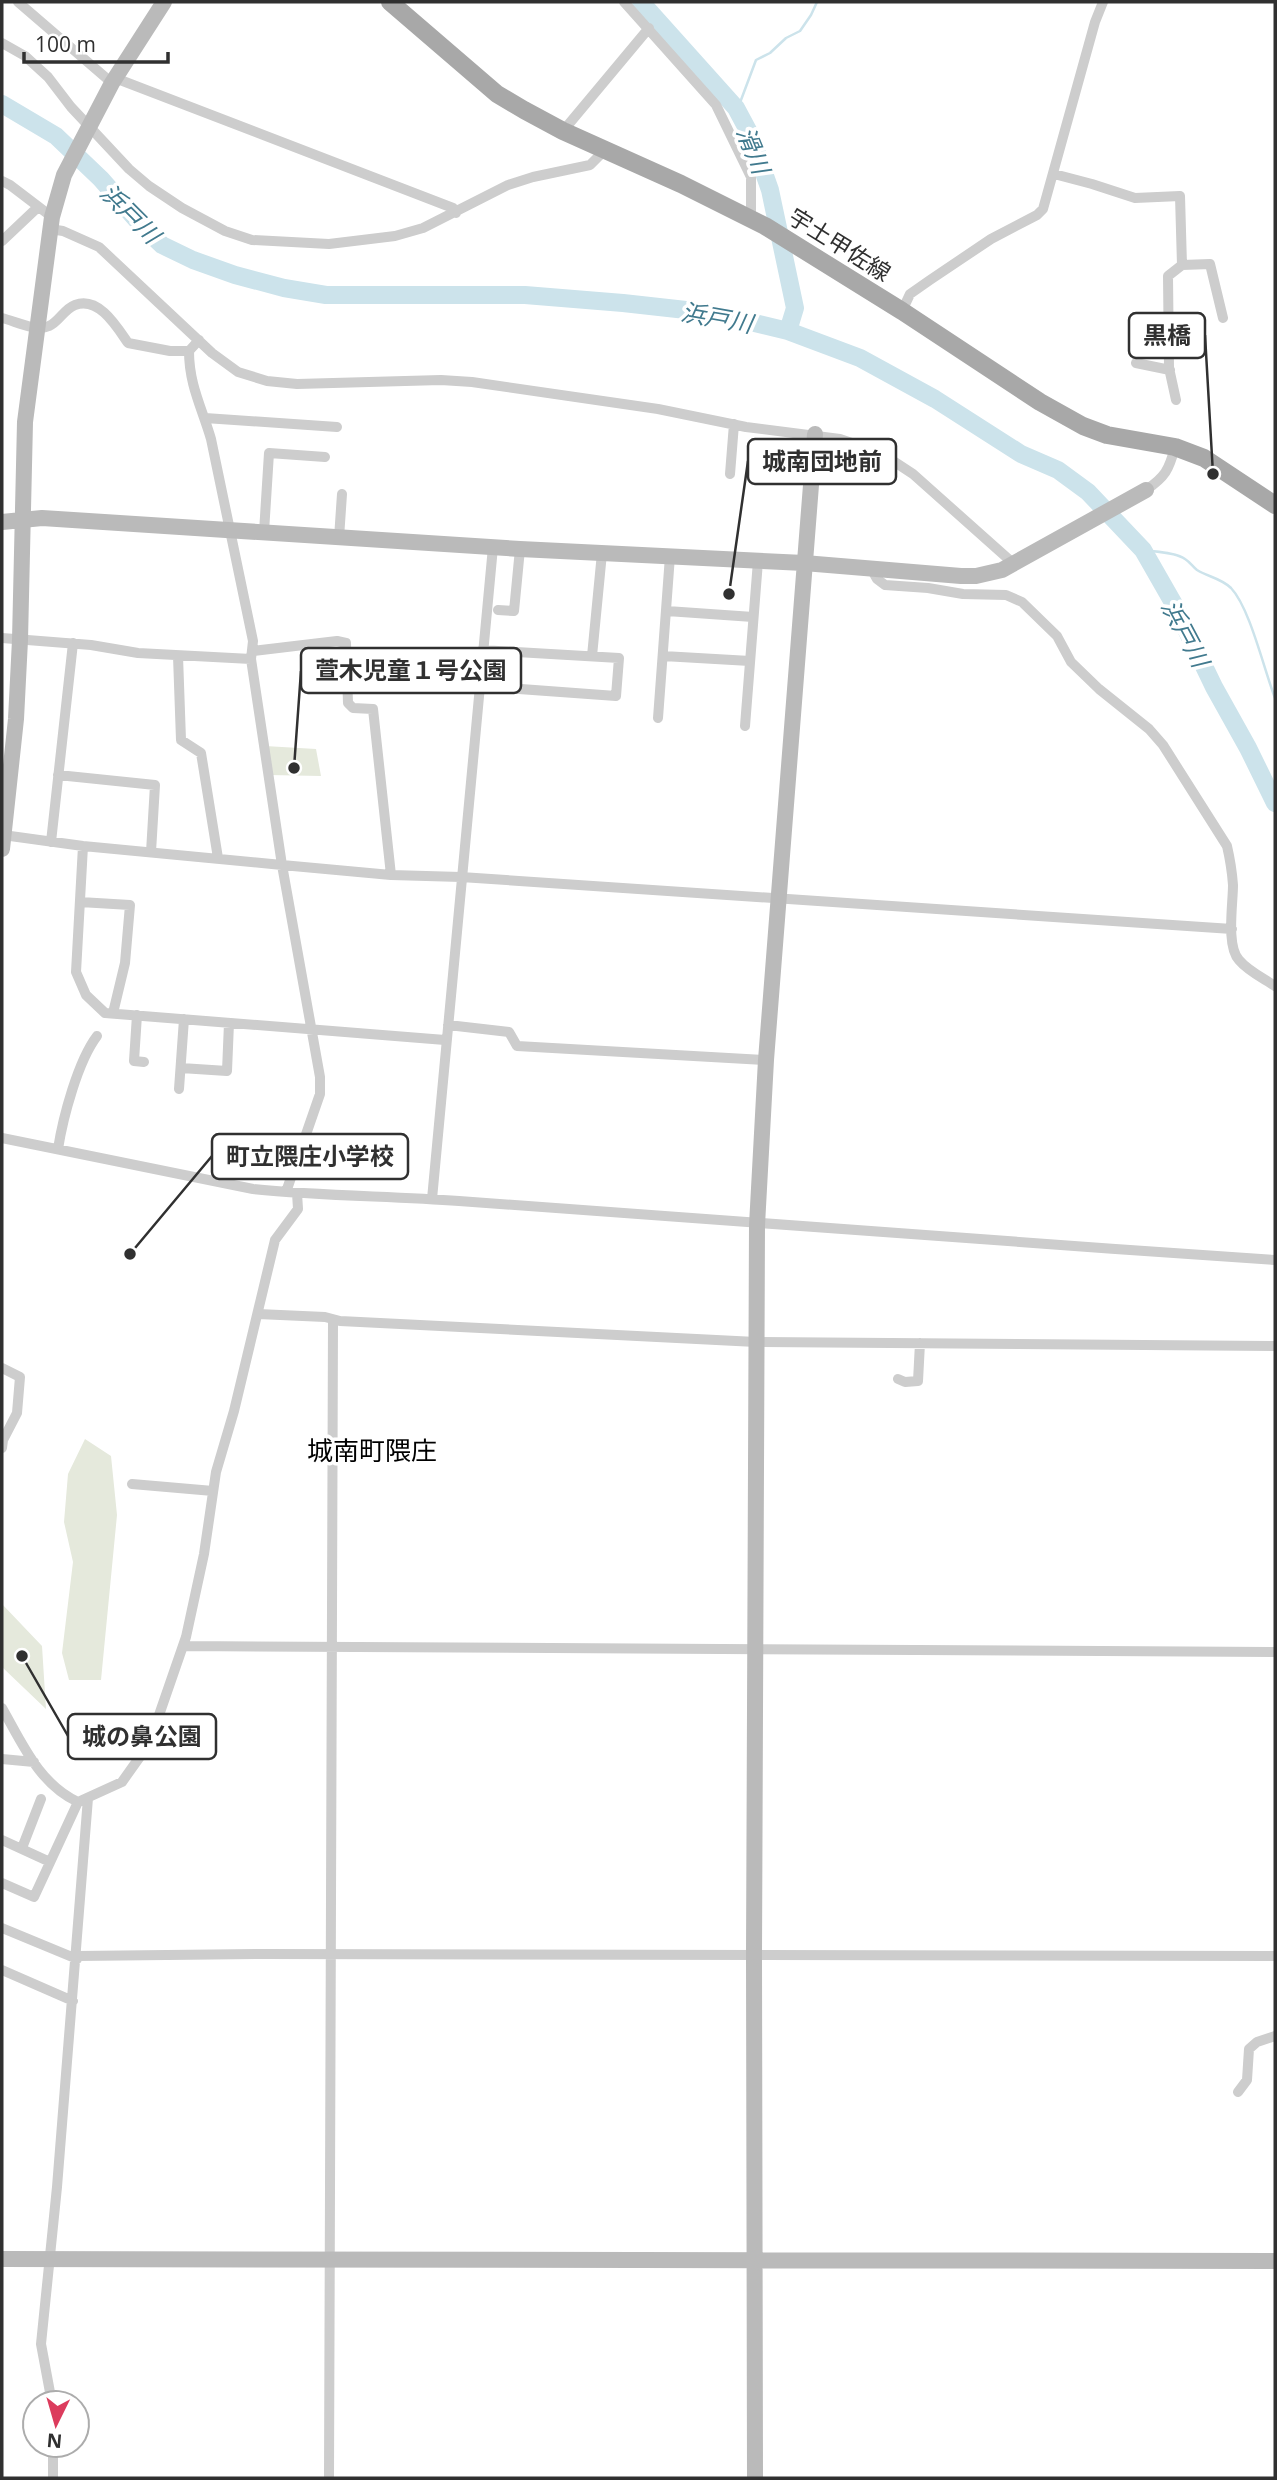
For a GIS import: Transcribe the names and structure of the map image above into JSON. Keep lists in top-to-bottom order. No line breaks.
{"streets":{"main road":["宇土甲佐線"]},"districts":["城南町隈庄"],"water":["滑川","浜戸川"],"places":["黒橋","城南団地前","萱木児童１号公園","町立隈庄小学校","城の鼻公園"],"scale_bar":"100 m","north":"bottom"}
